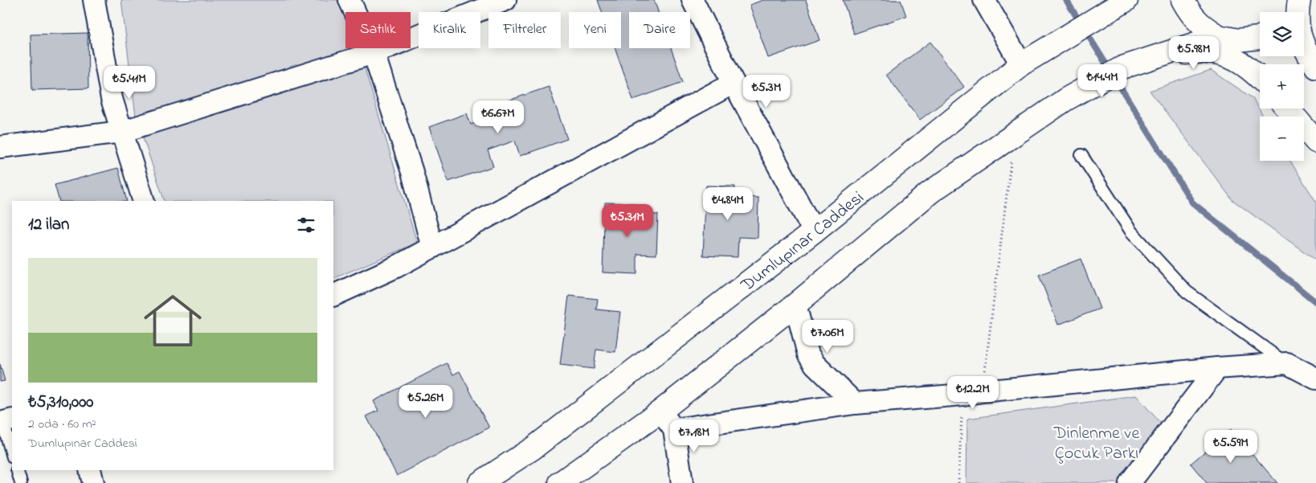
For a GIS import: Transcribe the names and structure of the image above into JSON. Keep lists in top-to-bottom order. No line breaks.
{"streets":{"main road":["Dumlupınar Caddesi"]},"parks":["Dinlenme ve Çocuk Parkı"],"page":{"map_buttons":["+","−"],"chip":["Satılık","Kiralık","Filtreler","Yeni","Daire"],"price":["₺5.98M","₺14.4M","₺5.41M","₺5.3M","₺6.67M","₺4.84M","₺5.31M","₺7.06M","₺12.2M","₺5.26M","₺7.18M","₺5.59M"],"heading":"12 ilan","list":[{"name":"₺5,310,000","note":"2 oda · 60 m² · Dumlupınar Caddesi"}]}}
